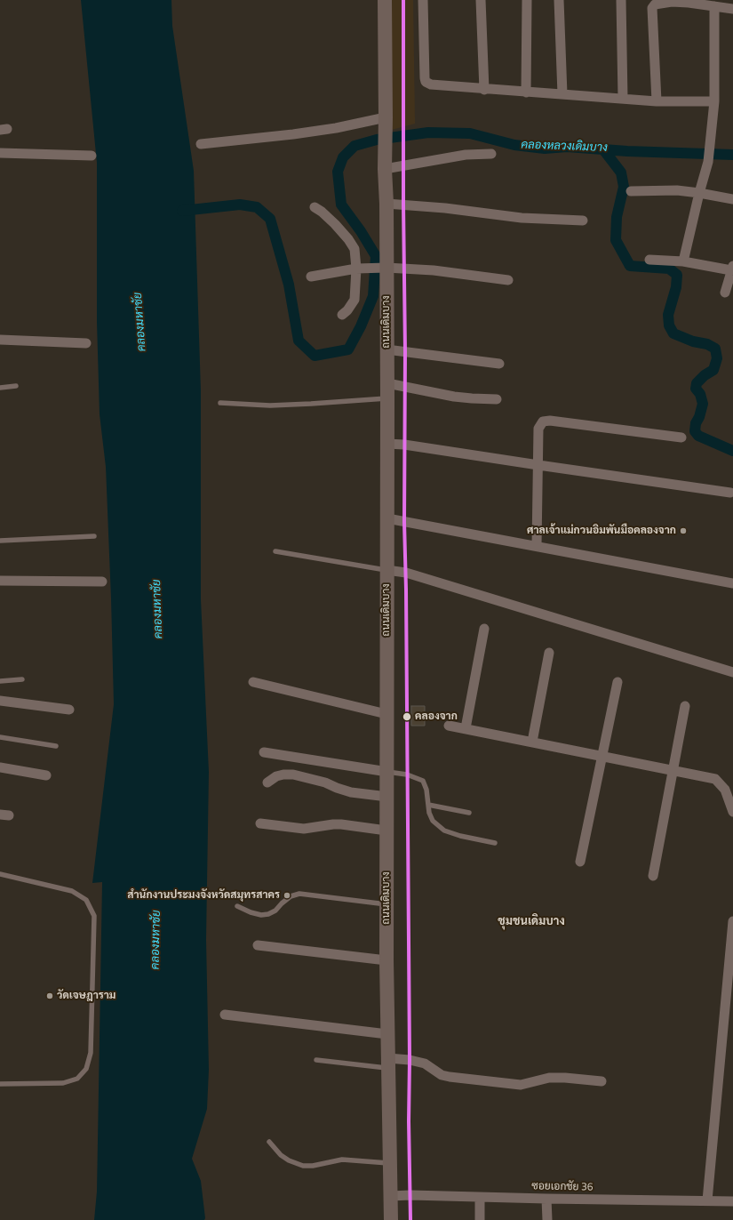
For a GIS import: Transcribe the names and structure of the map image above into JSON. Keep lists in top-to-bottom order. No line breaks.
{"streets":{"street":["ถนนเดิมบาง","ซอยเอกชัย 36"]},"crossings":[["ถนนเดิมบาง","ซอยเอกชัย 36"]],"districts":["ชุมชนเดิมบาง"],"water":["คลองหลวงเดิมบาง","คลองมหาชัย"],"places":["ศาลเจ้าแม่กวนอิมพันมือคลองจาก","คลองจาก","สำนักงานประมงจังหวัดสมุทรสาคร","วัดเจษฎาราม"]}
